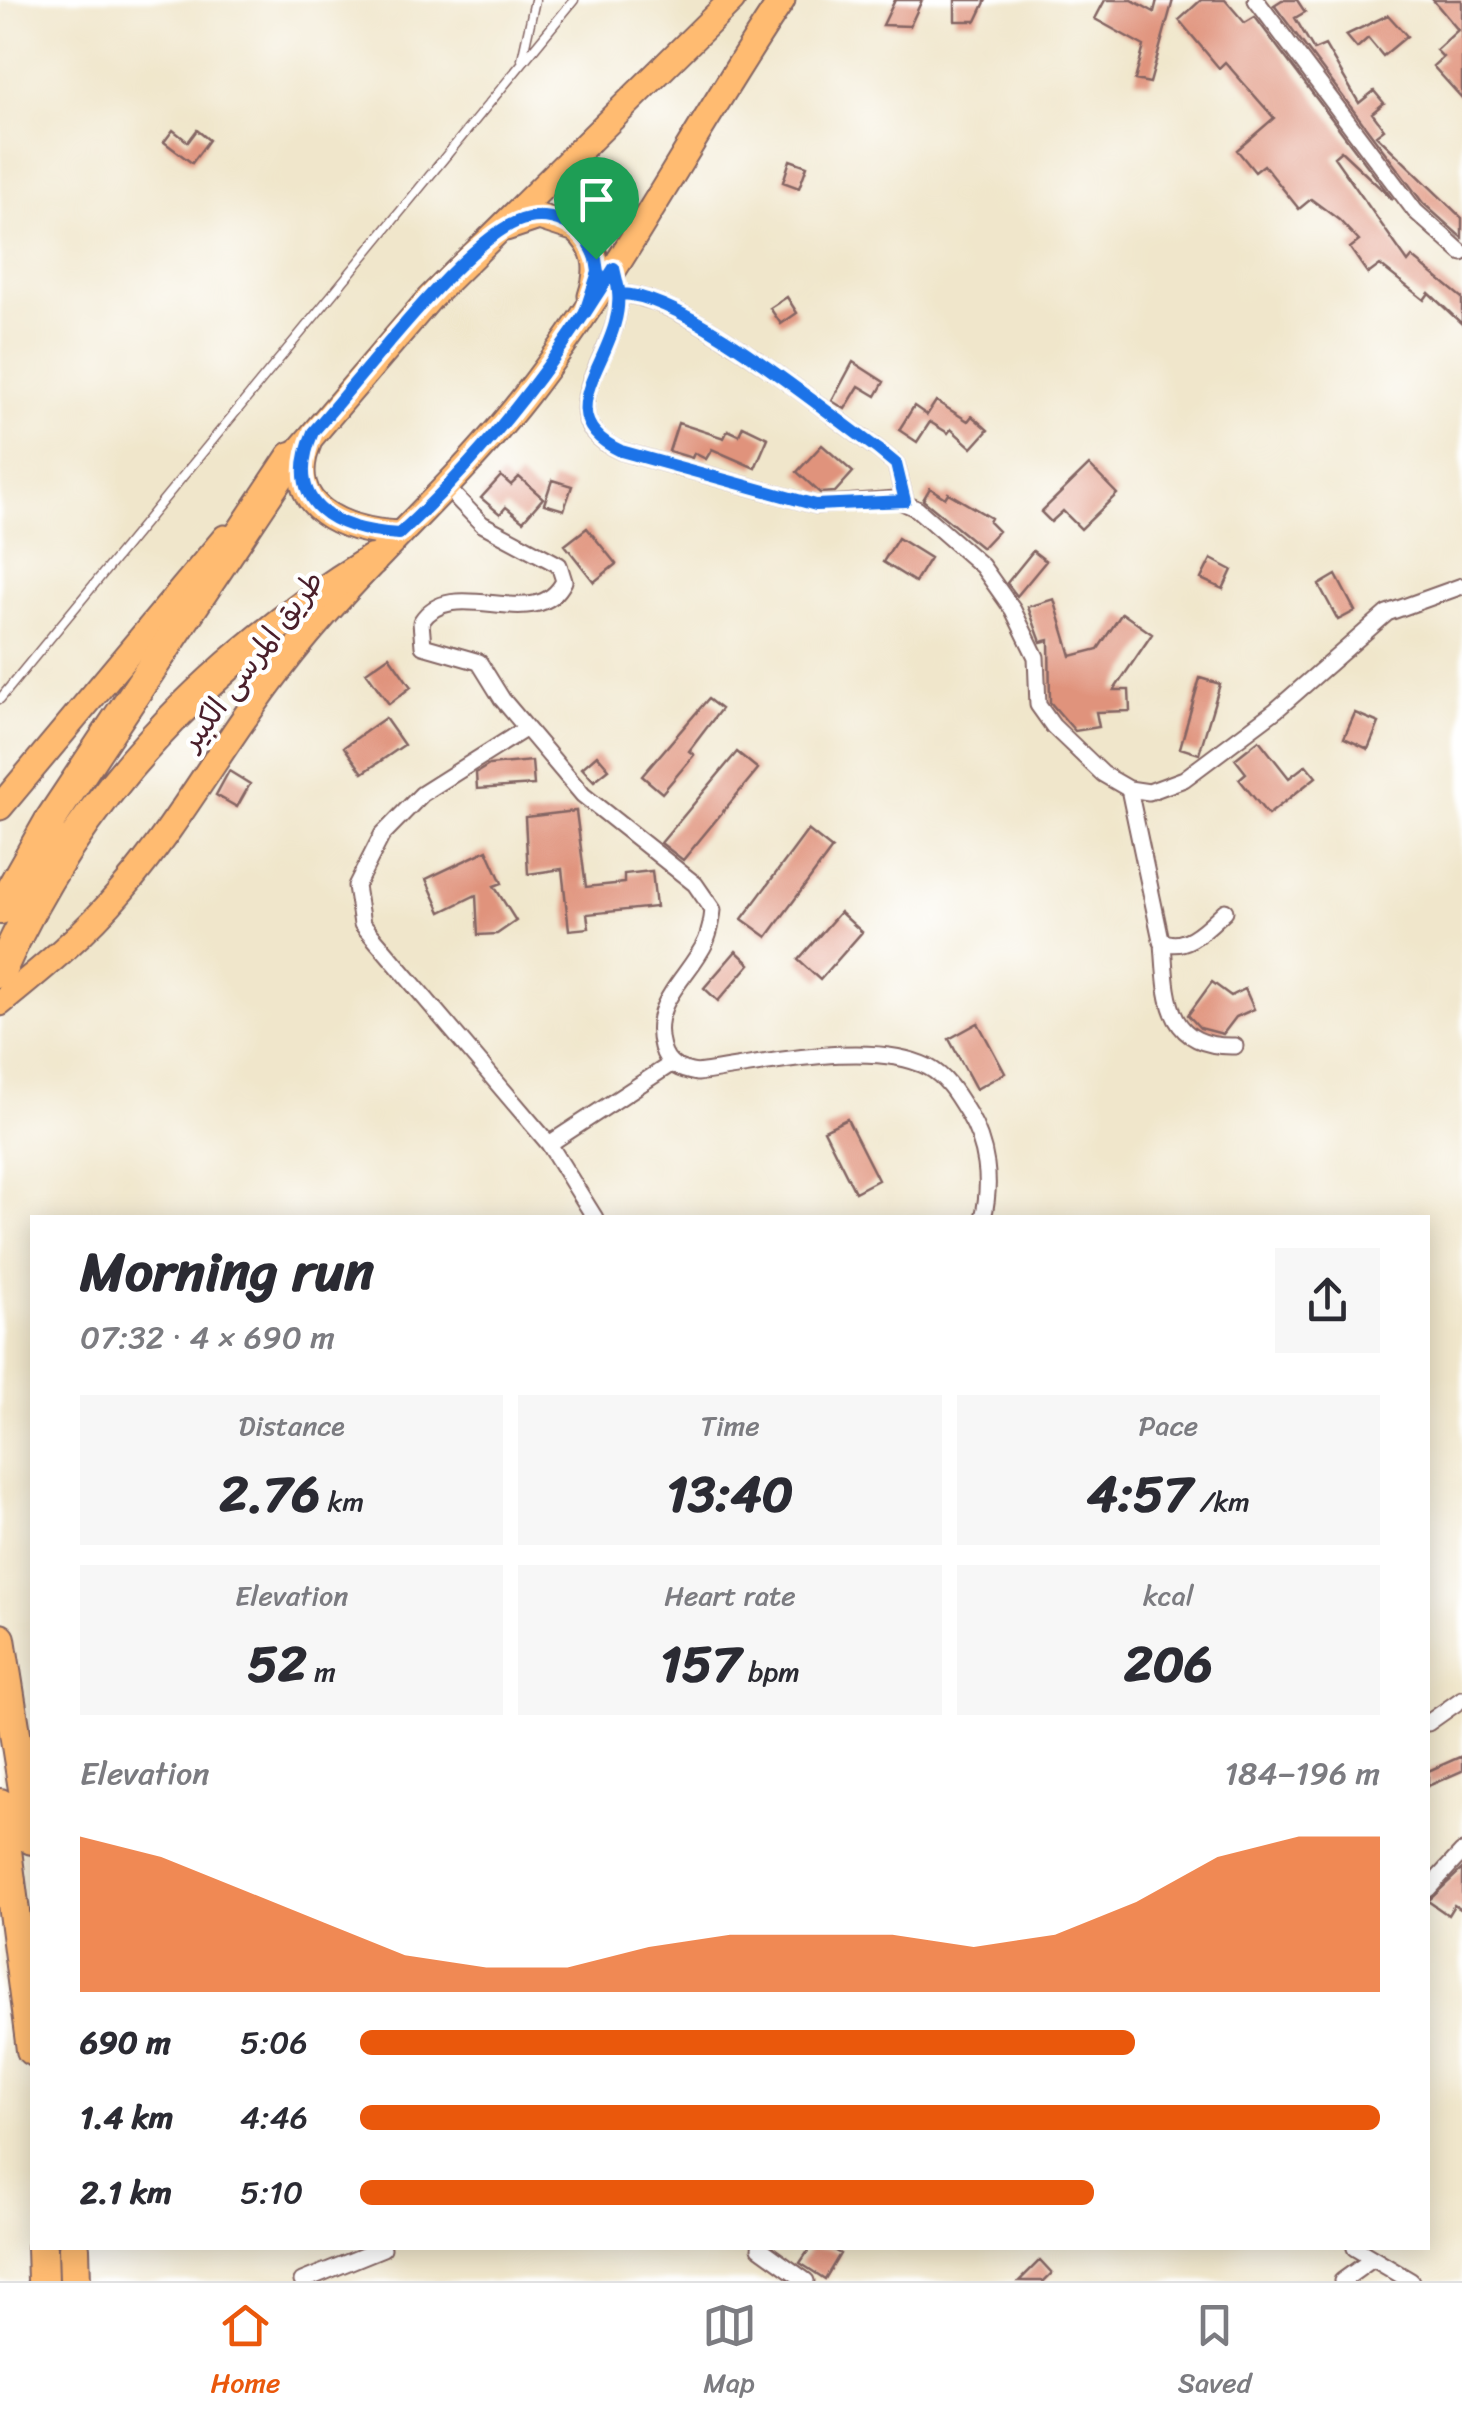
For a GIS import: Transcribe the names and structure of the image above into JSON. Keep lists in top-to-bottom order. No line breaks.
{"streets":{"main road":["طريق المرسى الكبير"]},"page":{"heading":["Morning run","07:32 · 4 × 690 m"],"stats":[["Distance","2.76 km"],["Time","13:40"],["Pace","4:57 /km"],["Elevation","52 m"],["Heart rate","157 bpm"],["kcal","206"]],"chart":["Elevation","184–196 m"],"list":[{"name":"690 m","note":"5:06"},{"name":"1.4 km","note":"4:46"},{"name":"2.1 km","note":"5:10"}],"tabs":["Home","Map","Saved"]}}
